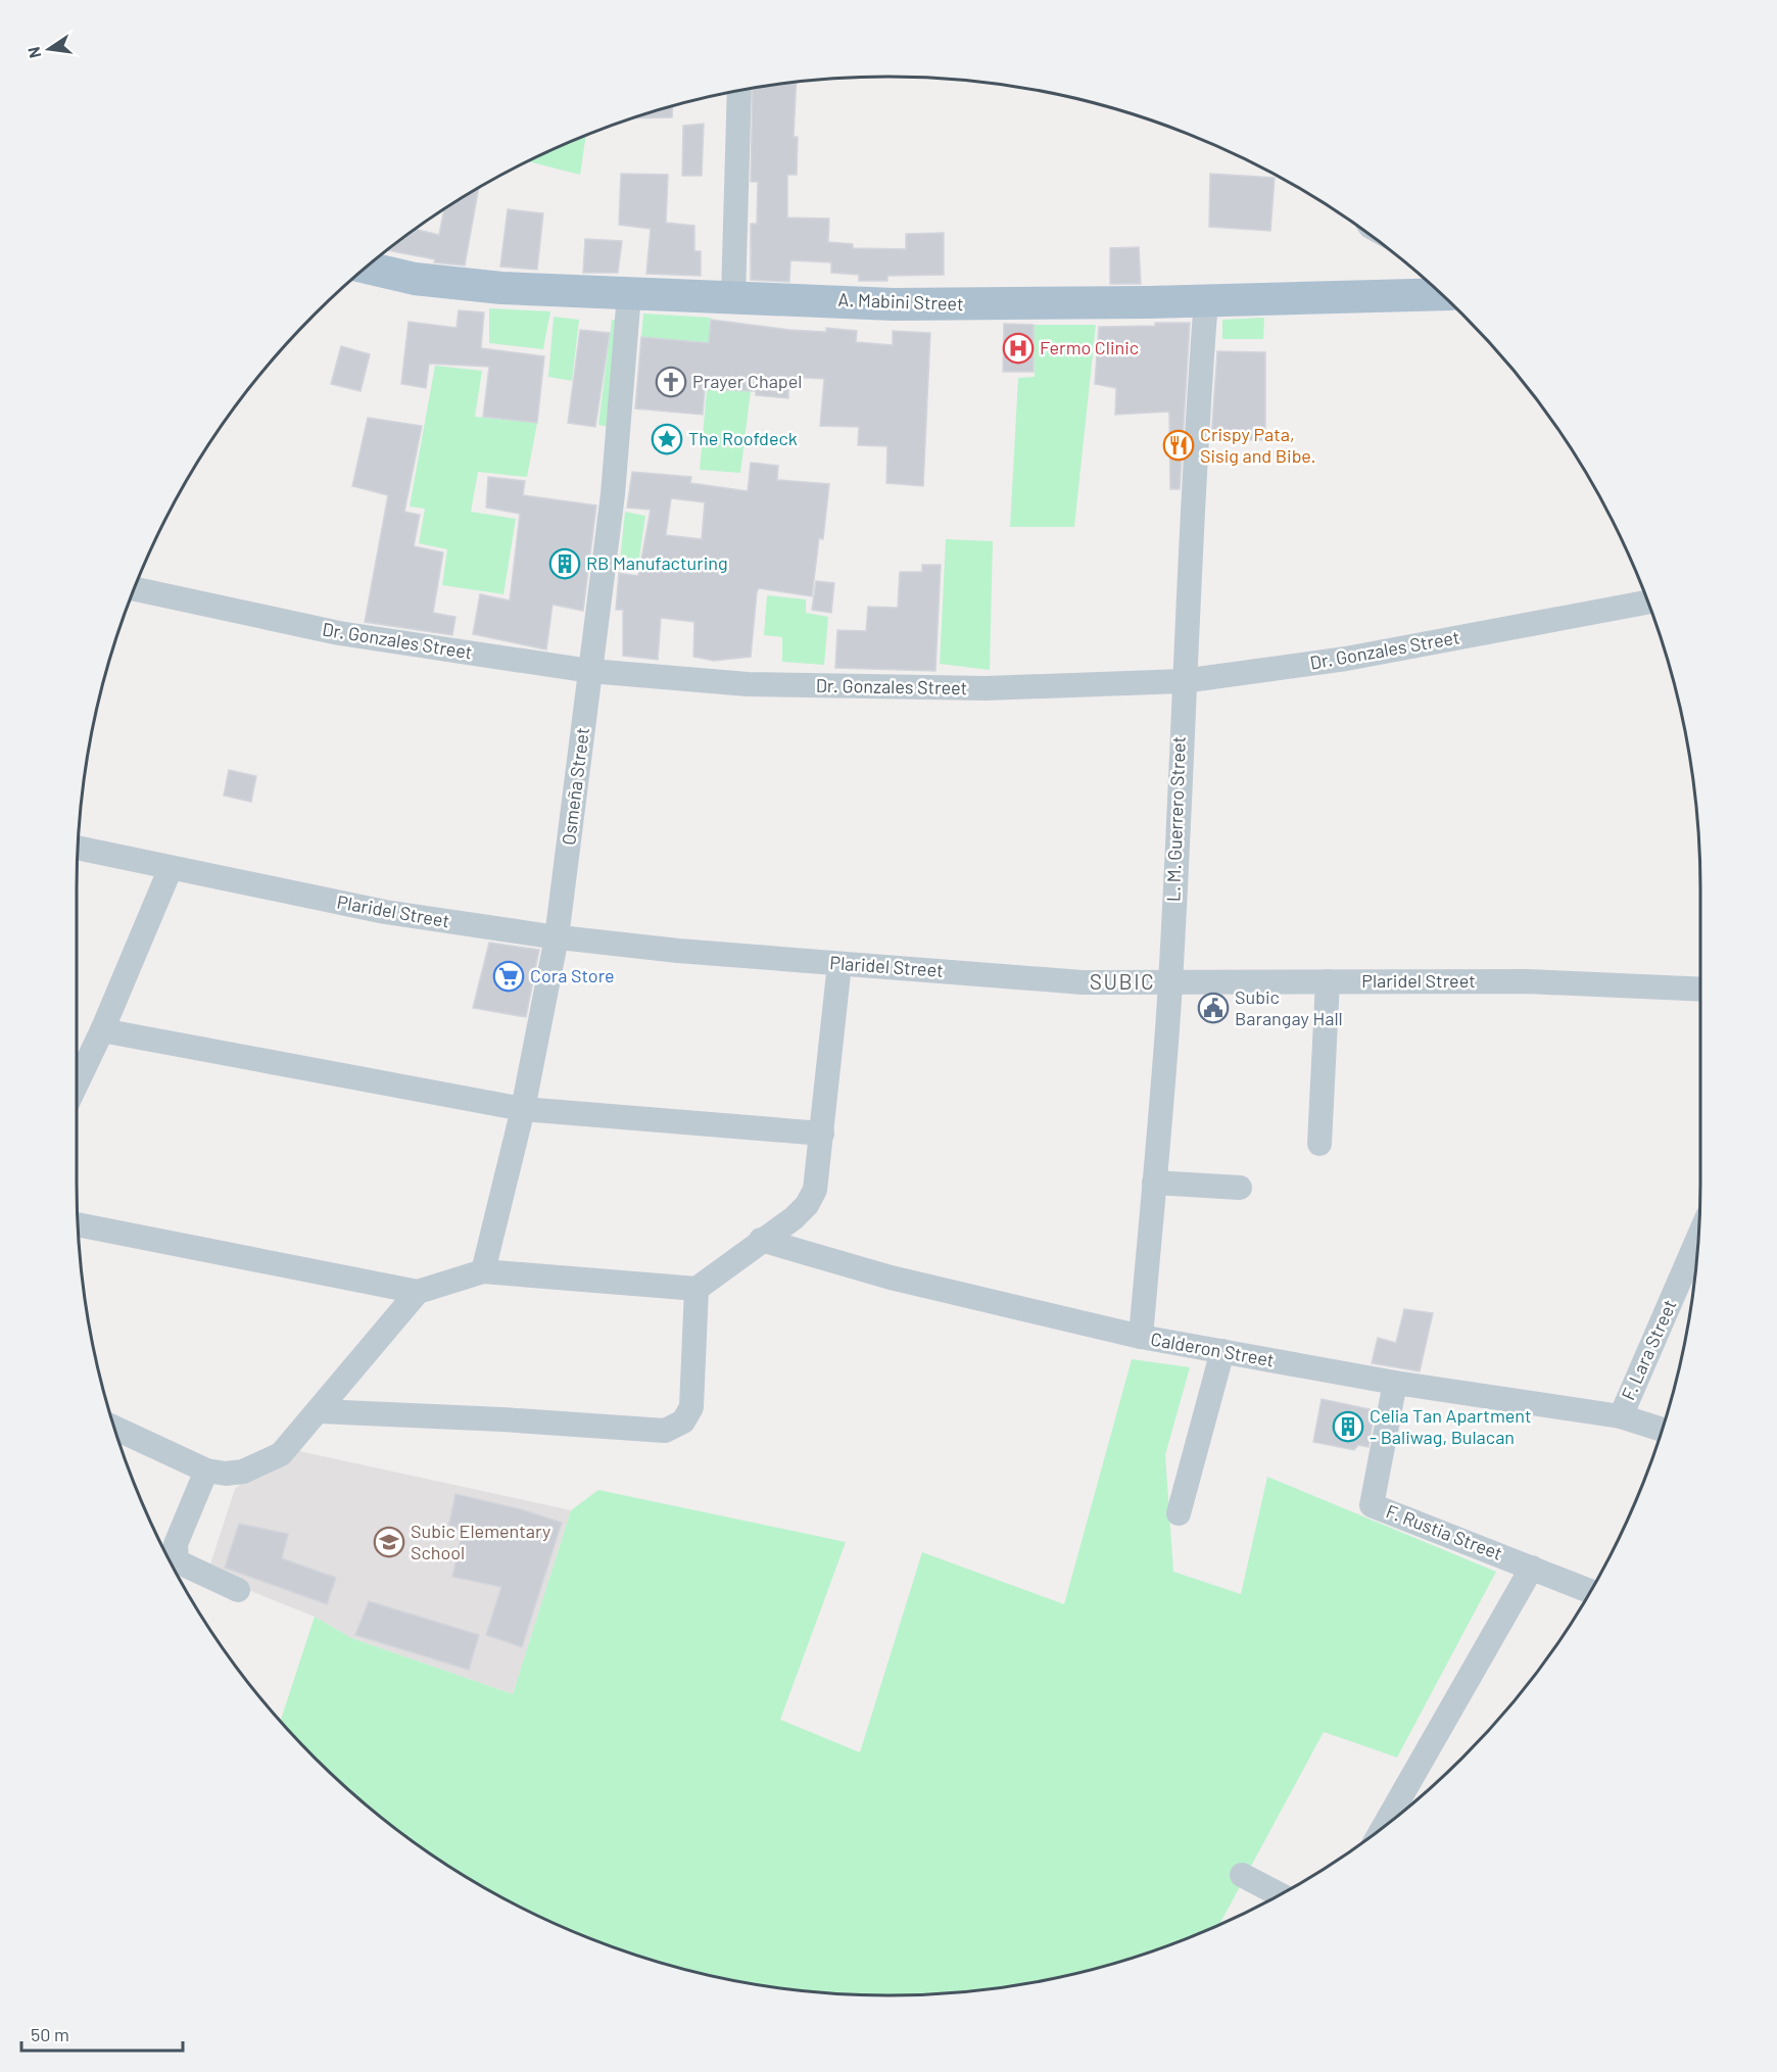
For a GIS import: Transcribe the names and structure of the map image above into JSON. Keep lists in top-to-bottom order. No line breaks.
{"streets":{"main road":["A. Mabini Street"],"street":["Dr. Gonzales Street","Osmeña Street","L. M. Guerrero Street","Plaridel Street","Calderon Street","F. Lara Street","F. Rustia Street"]},"crossings":[["A. Mabini Street","Osmeña Street"],["A. Mabini Street","L. M. Guerrero Street"],["Dr. Gonzales Street","Osmeña Street"],["Dr. Gonzales Street","L. M. Guerrero Street"],["Osmeña Street","Plaridel Street"],["L. M. Guerrero Street","Plaridel Street"],["L. M. Guerrero Street","Calderon Street"],["Calderon Street","F. Lara Street"],["Calderon Street","F. Rustia Street"]],"districts":["SUBIC"],"places":{"hospital":["Fermo Clinic"],"church":["Prayer Chapel"],"place":["The Roofdeck"],"restaurant":["Crispy Pata, Sisig and Bibe."],"building":["RB Manufacturing","Celia Tan Apartment - Baliwag, Bulacan"],"supermarket":["Cora Store"],"public building":["Subic Barangay Hall"],"school or university":["Subic Elementary School"]},"scale_bar":"50 m","north":"left"}
